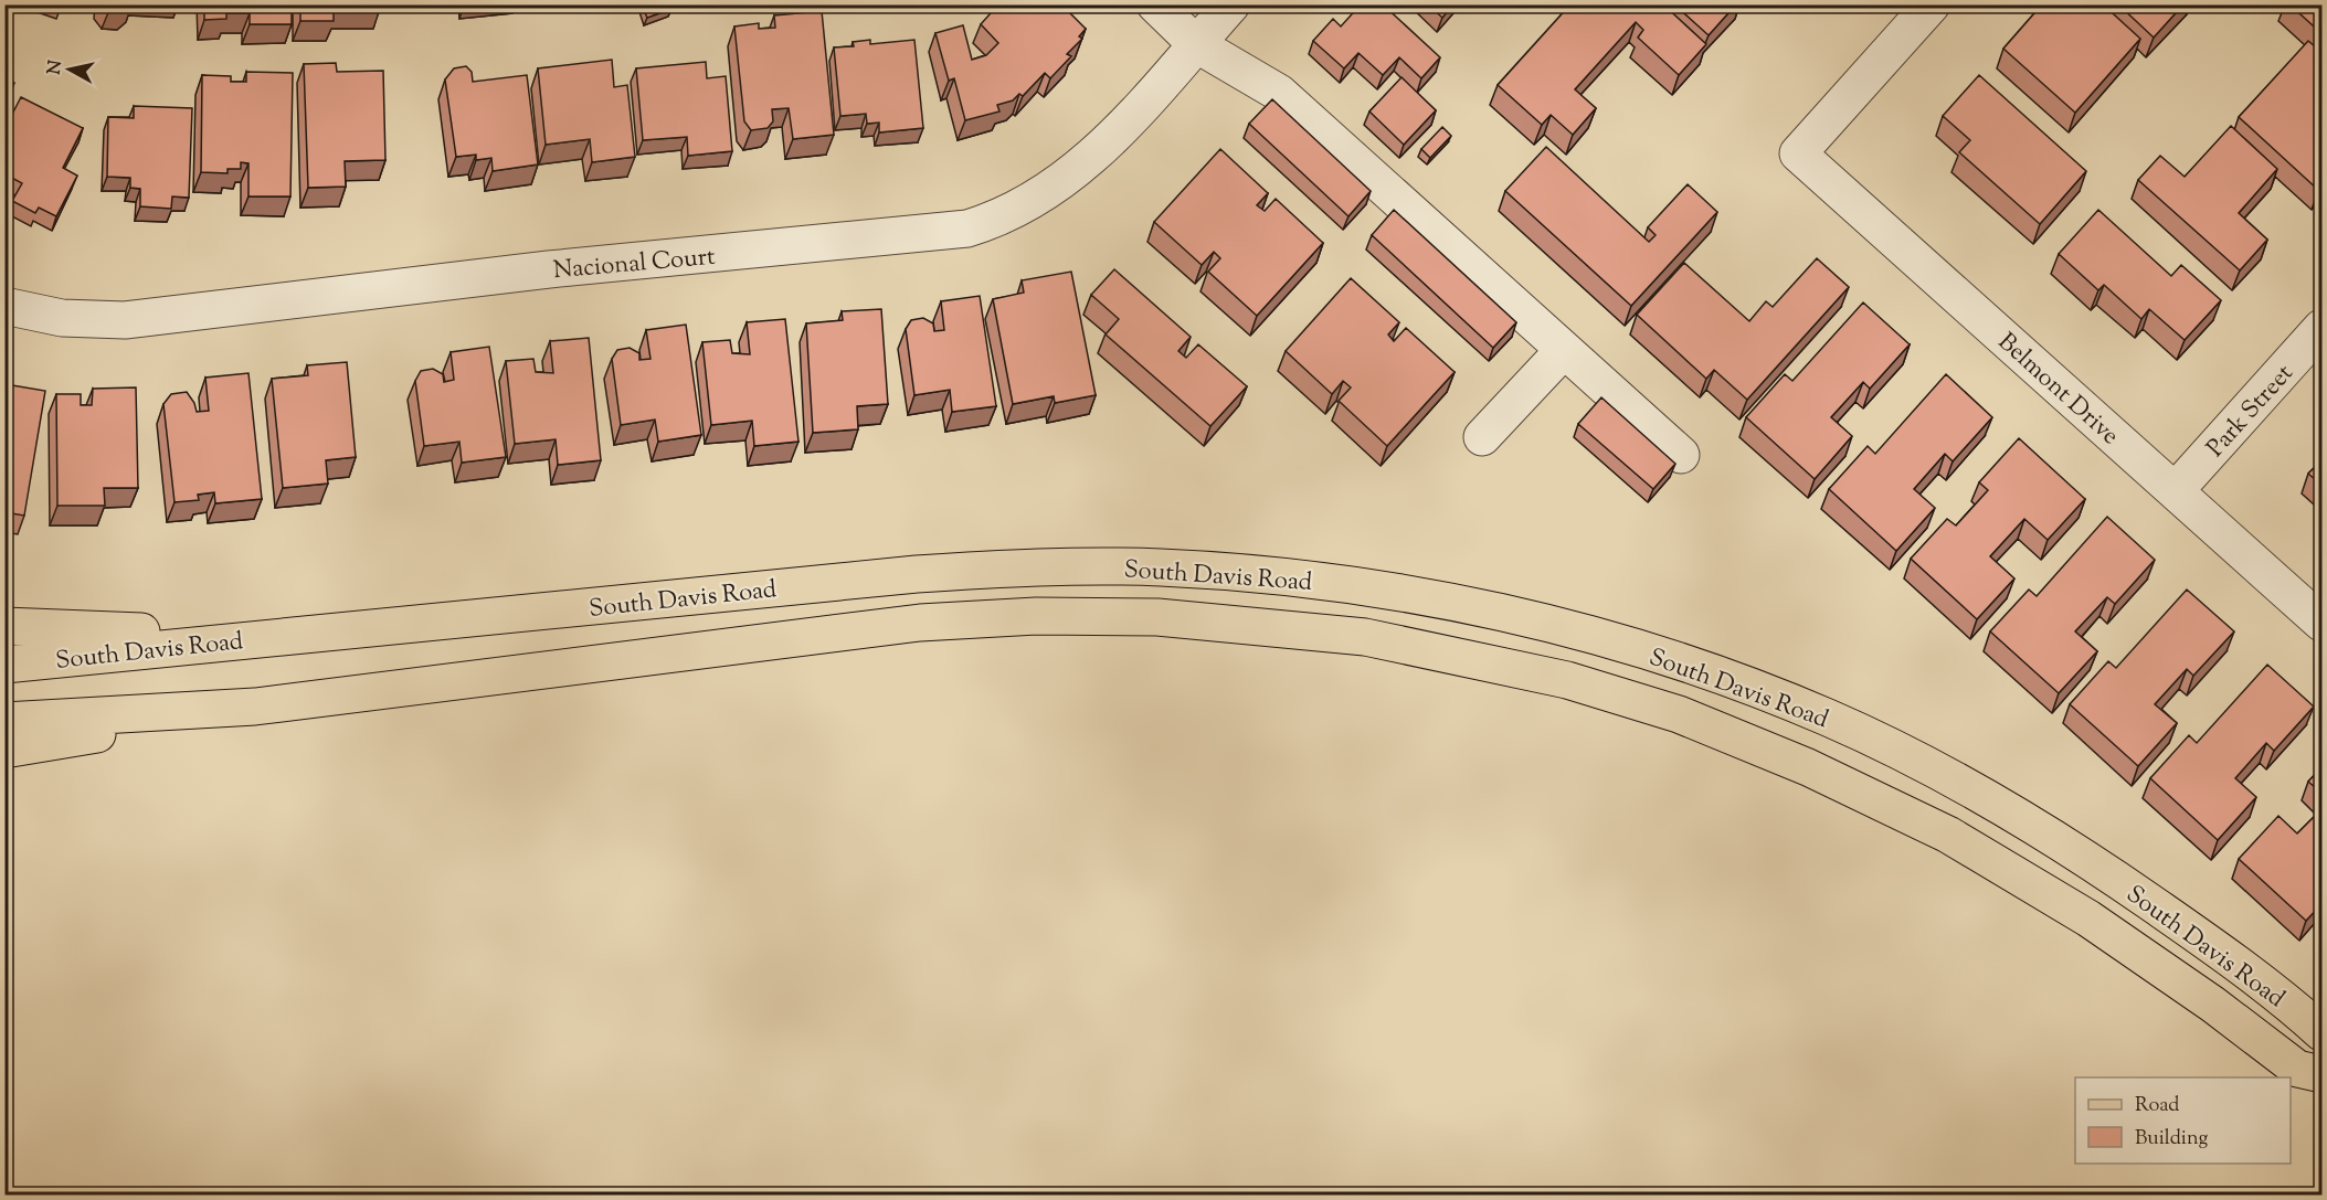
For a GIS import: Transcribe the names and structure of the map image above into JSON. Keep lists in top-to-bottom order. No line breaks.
{"streets":{"main road":["South Davis Road"],"street":["Nacional Court","Belmont Drive","Park Street"]},"crossings":[["Belmont Drive","Park Street"]],"legend":["Road","Building"],"north":"left"}
